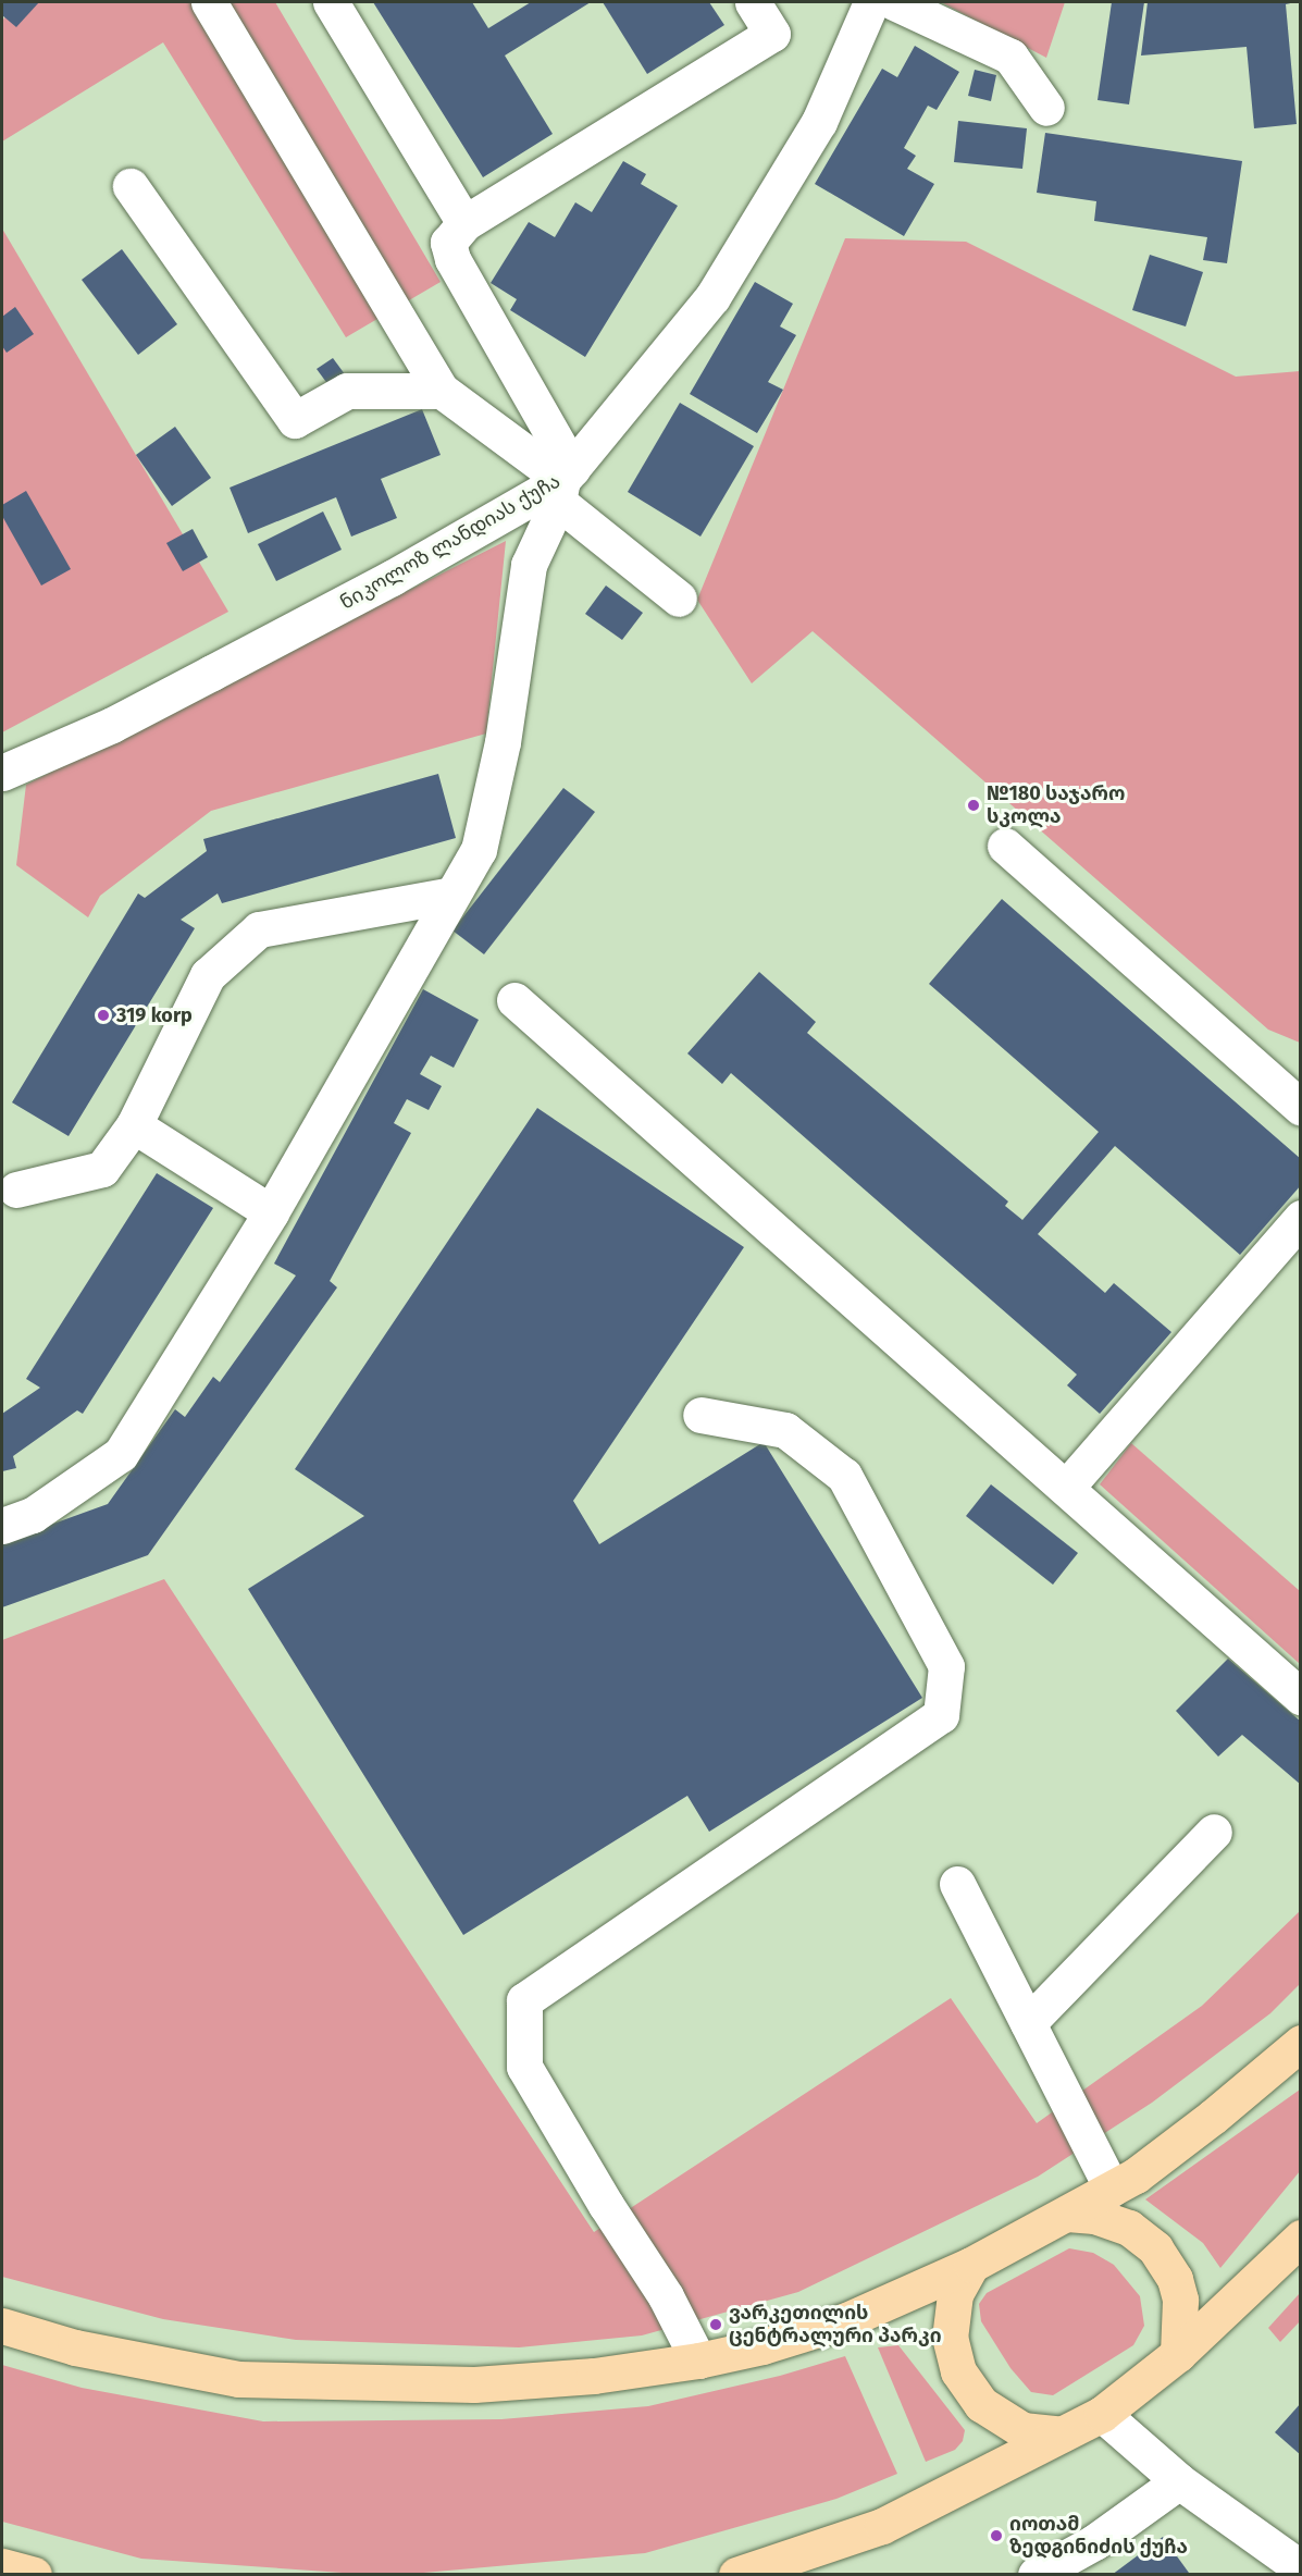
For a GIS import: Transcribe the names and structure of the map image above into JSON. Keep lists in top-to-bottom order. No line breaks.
{"streets":{"street":["ნიკოლოზ ლანდიას ქუჩა"]},"places":["№180 საჯარო სკოლა","319 korp","ვარკეთილის ცენტრალური პარკი","იოთამ ზედგინიძის ქუჩა"]}
